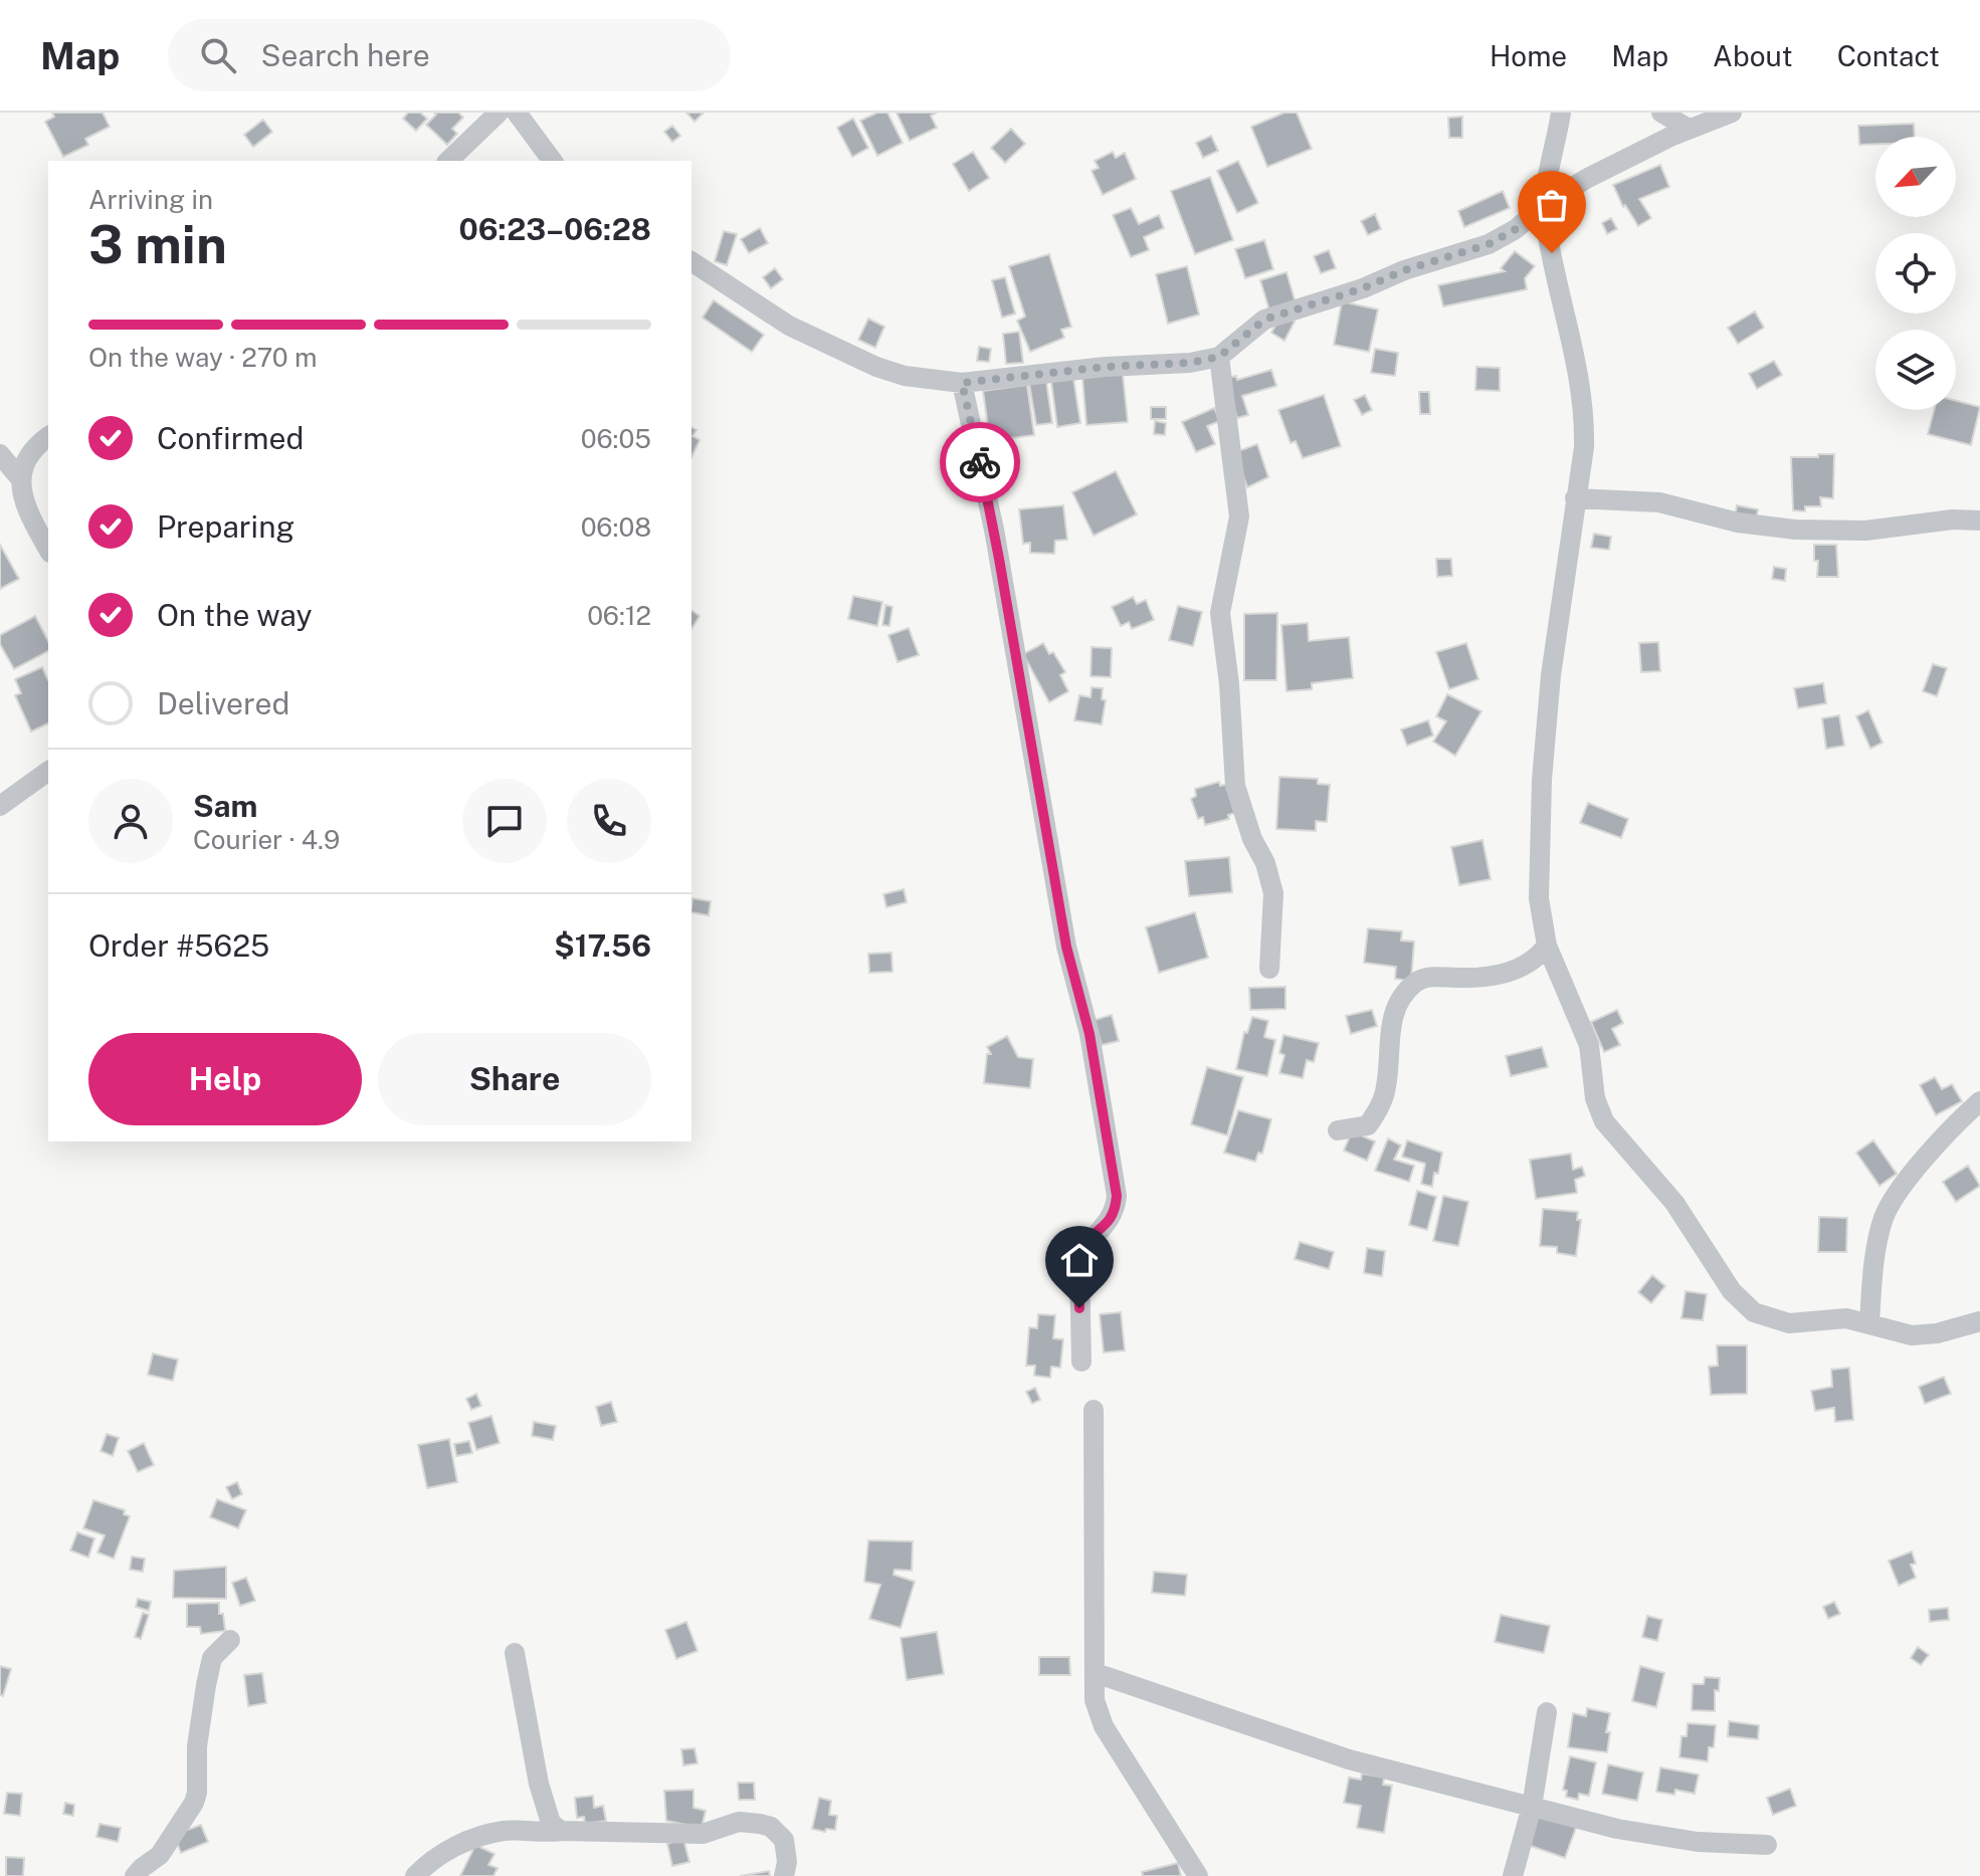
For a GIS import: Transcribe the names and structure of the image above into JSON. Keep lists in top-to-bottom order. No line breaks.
{"north":"bottom left","page":{"header":"Map","search":"Search here","nav":["Home","Map","About","Contact"],"heading":["3 min","Arriving in","06:23–06:28"],"panel":["Sam","Courier · 4.9","Order #5625","$17.56"],"bar":"On the way · 270 m","list":[["Confirmed","06:05"],["Preparing","06:08"],["On the way","06:12"],"Delivered"],"buttons":["Help","Share"]}}
